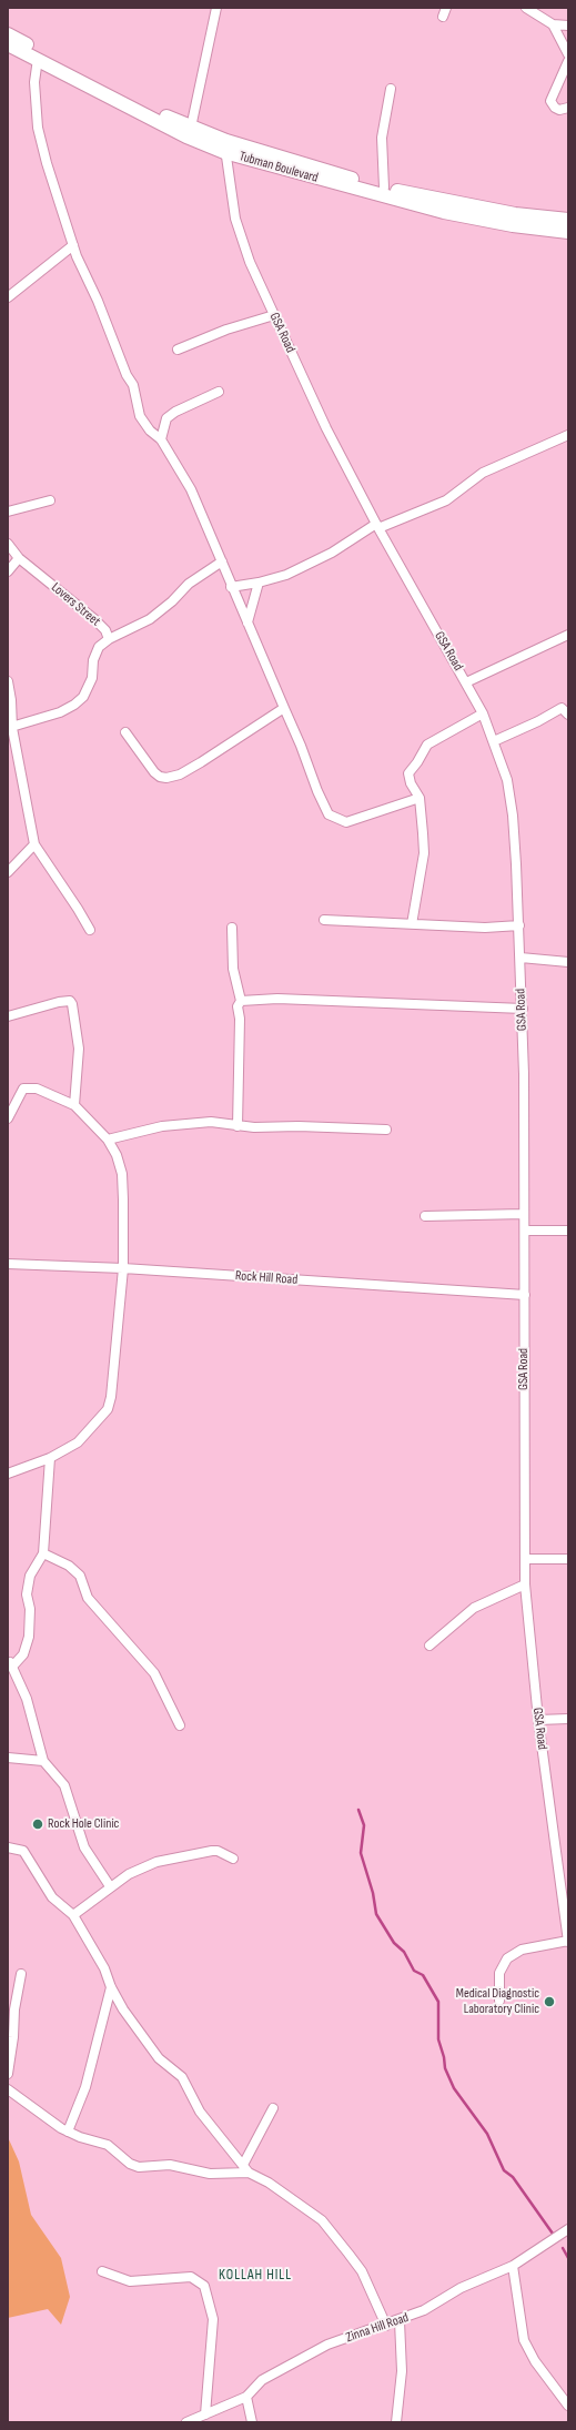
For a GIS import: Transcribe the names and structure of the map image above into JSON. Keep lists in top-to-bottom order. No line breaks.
{"streets":{"highway":["Tubman Boulevard"],"street":["GSA Road","Lovers Street","Rock Hill Road","Zinna Hill Road"]},"crossings":[["Tubman Boulevard","GSA Road"],["GSA Road","Rock Hill Road"]],"districts":["KOLLAH HILL"],"places":["Rock Hole Clinic","Medical Diagnostic Laboratory Clinic"]}
